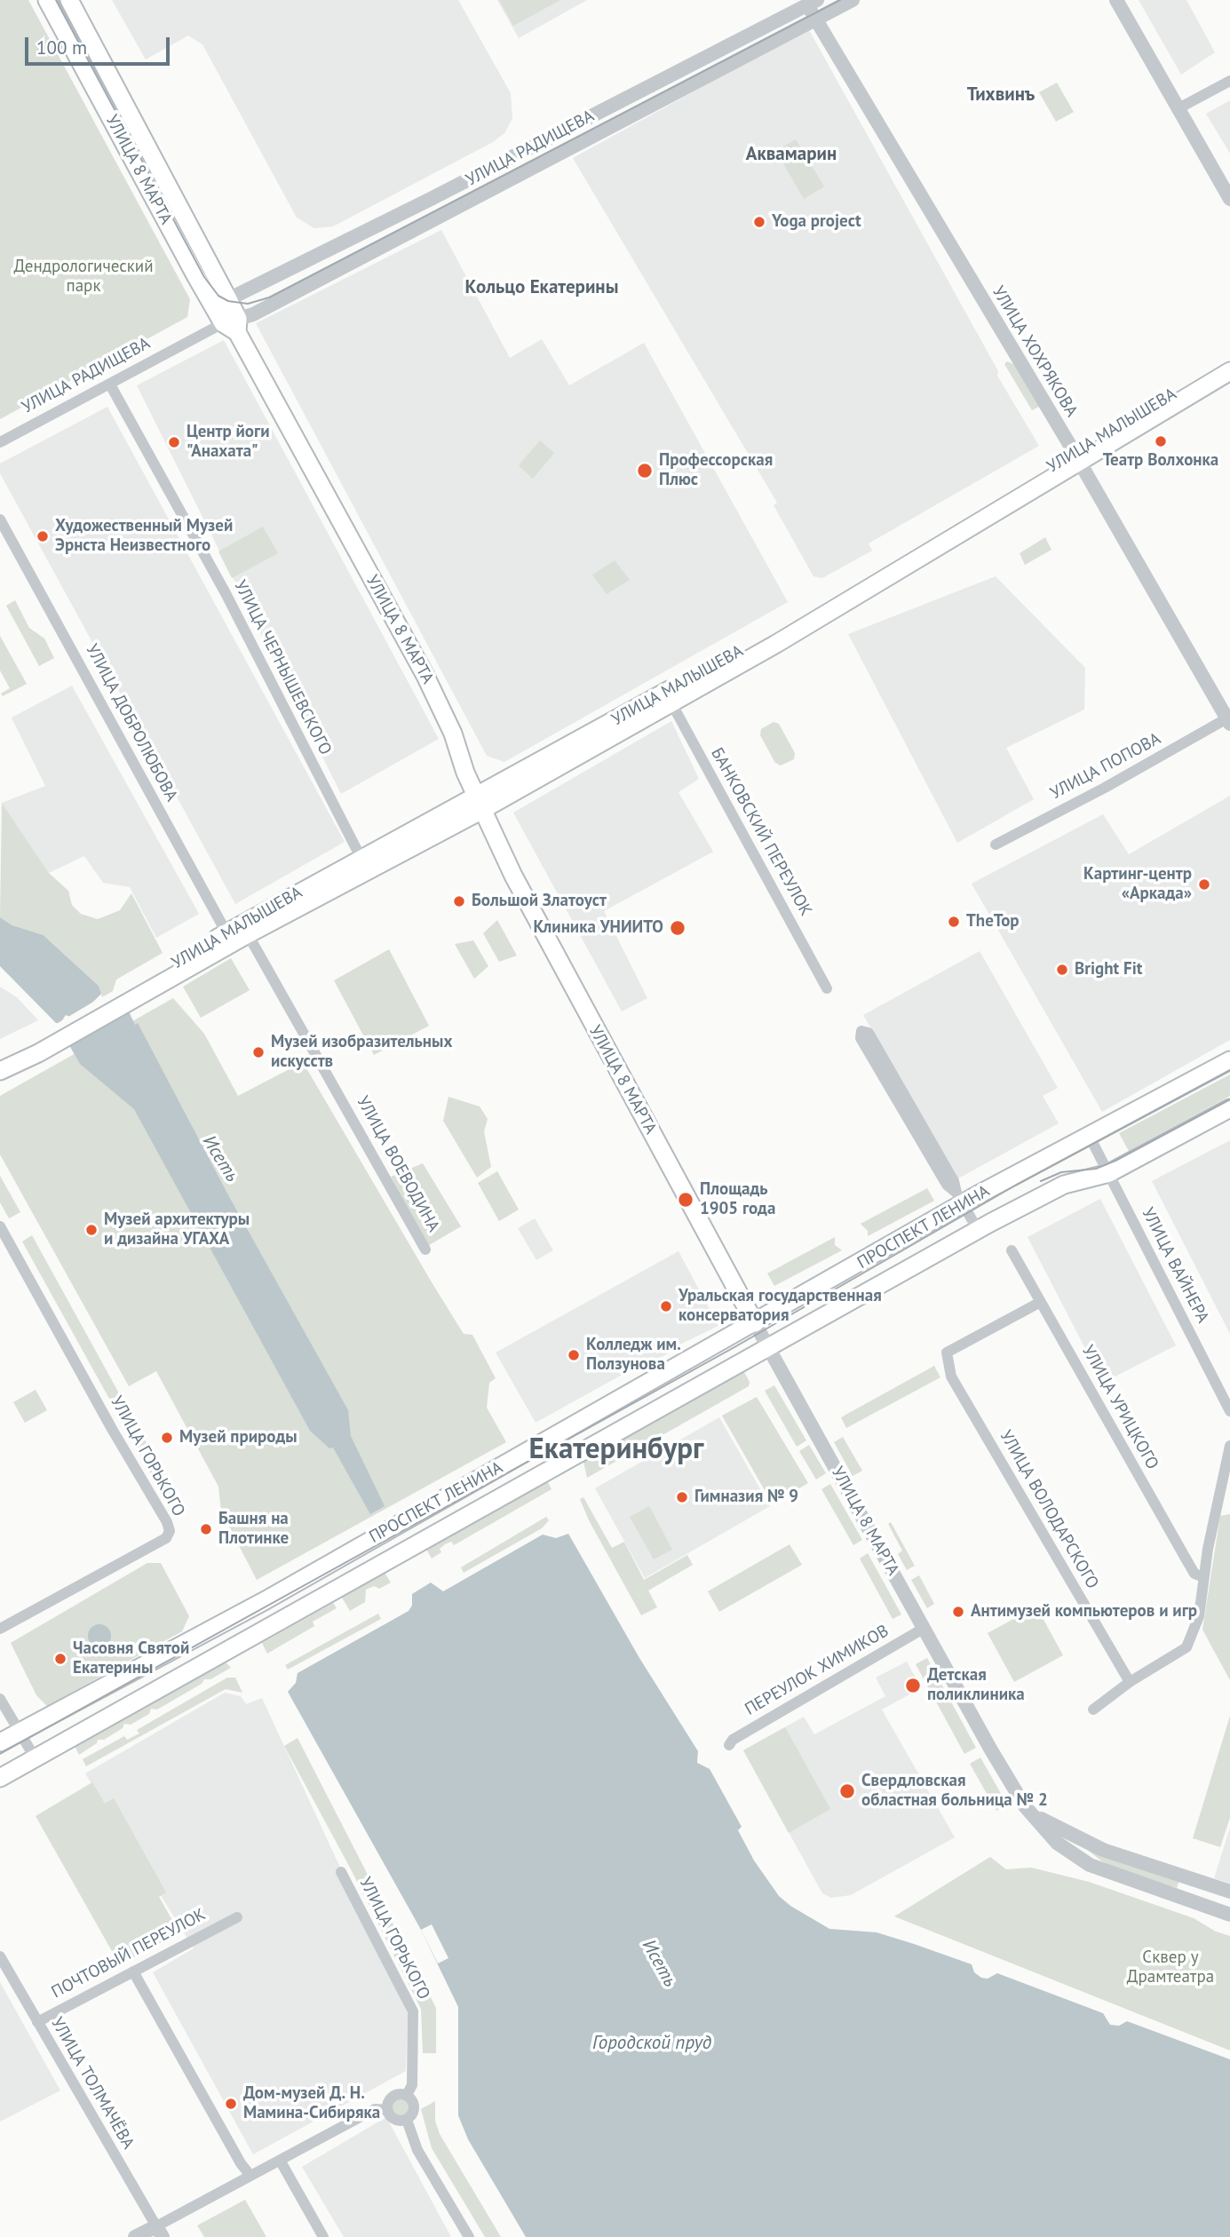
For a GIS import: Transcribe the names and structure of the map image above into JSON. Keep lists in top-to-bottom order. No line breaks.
{"streets":{"main road":["УЛИЦА 8 МАРТА","УЛИЦА МАЛЫШЕВА","ПРОСПЕКТ ЛЕНИНА"],"street":["УЛИЦА РАДИЩЕВА","УЛИЦА ХОХРЯКОВА","УЛИЦА ЧЕРНЫШЕВСКОГО","УЛИЦА ДОБРОЛЮБОВА","УЛИЦА ПОПОВА","БАНКОВСКИЙ ПЕРЕУЛОК","УЛИЦА ВОЕВОДИНА","УЛИЦА ВАЙНЕРА","УЛИЦА УРИЦКОГО","УЛИЦА ГОРЬКОГО","УЛИЦА ВОЛОДАРСКОГО","ПЕРЕУЛОК ХИМИКОВ","ПОЧТОВЫЙ ПЕРЕУЛОК","УЛИЦА ТОЛМАЧЁВА"]},"crossings":[["УЛИЦА РАДИЩЕВА","УЛИЦА 8 МАРТА"],["УЛИЦА РАДИЩЕВА","УЛИЦА ХОХРЯКОВА"],["УЛИЦА РАДИЩЕВА","УЛИЦА ЧЕРНЫШЕВСКОГО"],["УЛИЦА 8 МАРТА","УЛИЦА МАЛЫШЕВА"],["УЛИЦА 8 МАРТА","ПРОСПЕКТ ЛЕНИНА"],["УЛИЦА 8 МАРТА","ПЕРЕУЛОК ХИМИКОВ"],["УЛИЦА ХОХРЯКОВА","УЛИЦА МАЛЫШЕВА"],["УЛИЦА ХОХРЯКОВА","УЛИЦА ПОПОВА"],["УЛИЦА МАЛЫШЕВА","УЛИЦА ЧЕРНЫШЕВСКОГО"],["УЛИЦА МАЛЫШЕВА","УЛИЦА ДОБРОЛЮБОВА"],["УЛИЦА МАЛЫШЕВА","БАНКОВСКИЙ ПЕРЕУЛОК"],["УЛИЦА МАЛЫШЕВА","УЛИЦА ВОЕВОДИНА"],["ПРОСПЕКТ ЛЕНИНА","УЛИЦА ВАЙНЕРА"],["УЛИЦА УРИЦКОГО","УЛИЦА ВОЛОДАРСКОГО"],["ПОЧТОВЫЙ ПЕРЕУЛОК","УЛИЦА ТОЛМАЧЁВА"]],"districts":["Тихвинъ","Аквамарин","Кольцо Екатерины","Екатеринбург"],"water":["Исеть","Городской пруд"],"parks":["Дендрологический парк","Сквер у Драмтеатра"],"places":["Yoga projeсt","Театр Волхонка","Центр йоги \"Анахата\"","Профессорская Плюс","Художественный Музей Эрнста Неизвестного","Картинг-центр «Аркада»","Большой Златоуст","TheTop","Клиника УНИИТО","Bright Fit","Музей изобразительных искусств","Площадь 1905 года","Музей архитектуры и дизайна УГАХА","Уральская государственная консерватория","Колледж им. Ползунова","Музей природы","Гимназия № 9","Башня на Плотинке","Антимузей компьютеров и игр","Часовня Святой Екатерины","Детская поликлиника","Свердловская областная больница № 2","Дом-музей Д. Н. Мамина-Сибиряка"],"scale_bar":"100 m"}
